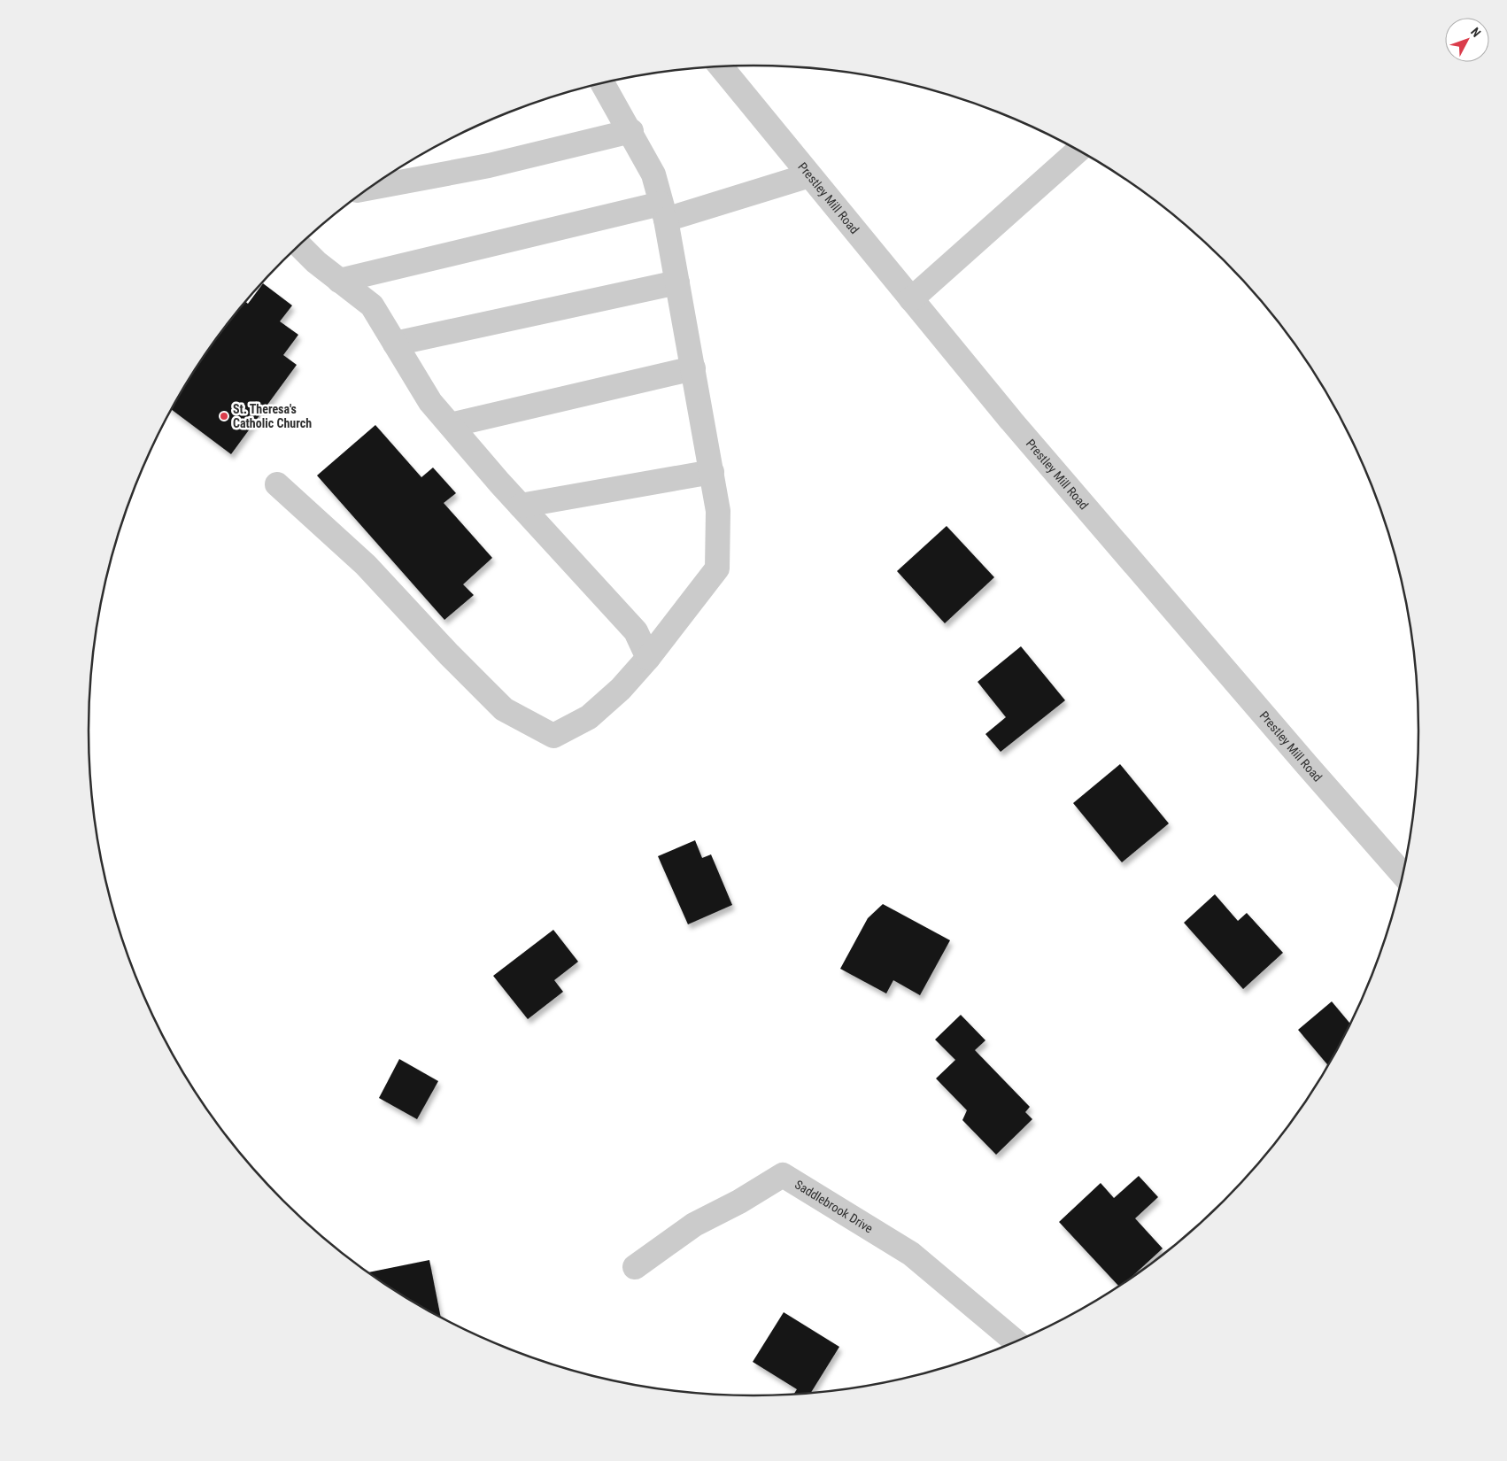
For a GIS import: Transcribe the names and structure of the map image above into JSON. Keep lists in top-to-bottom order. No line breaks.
{"streets":{"street":["Prestley Mill Road","Saddlebrook Drive"]},"places":["St. Theresa's Catholic Church"],"north":"top right"}
